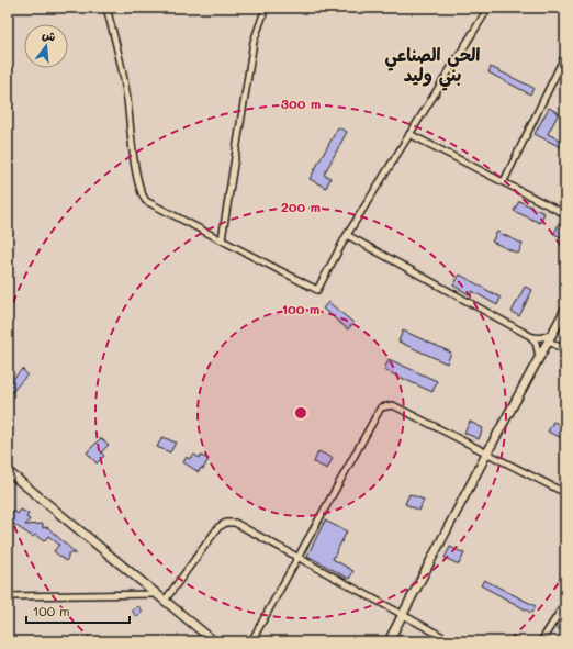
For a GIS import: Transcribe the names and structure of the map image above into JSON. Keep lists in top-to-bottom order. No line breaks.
{"districts":["الحي الصناعي بني وليد"],"scale_bar":"100 m","north":"top","rings":["300 m","200 m","100 m"]}
